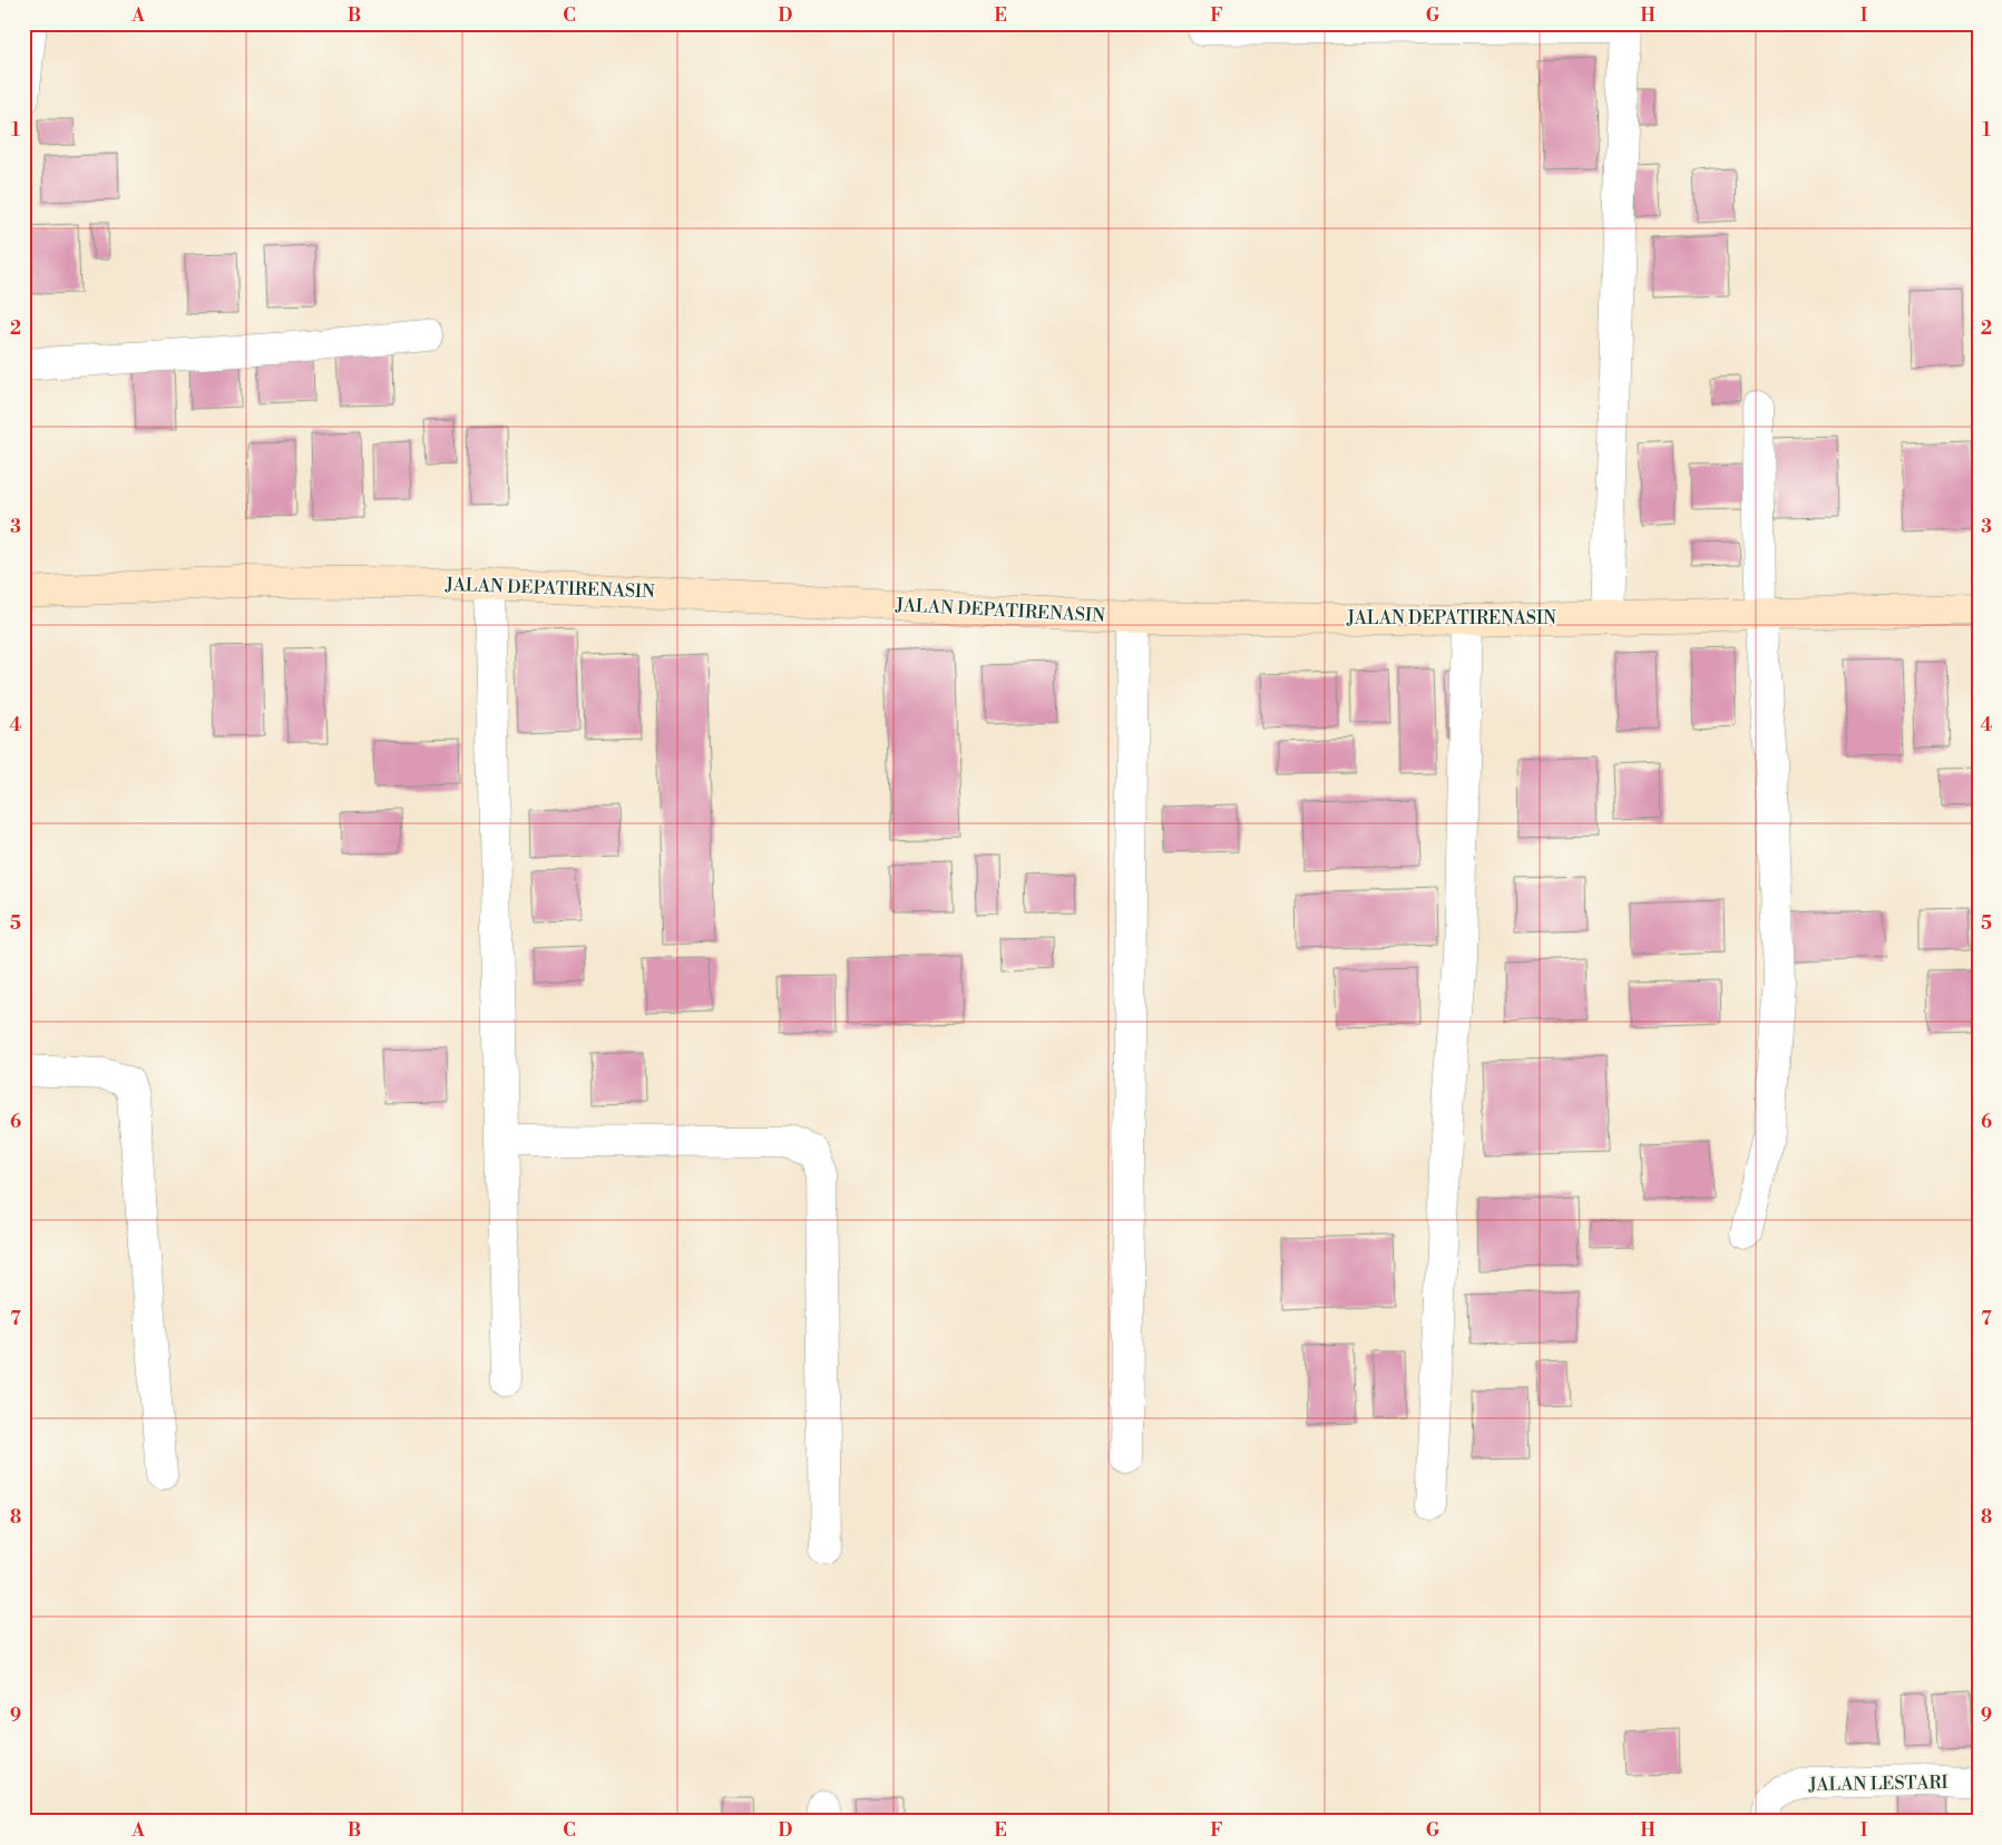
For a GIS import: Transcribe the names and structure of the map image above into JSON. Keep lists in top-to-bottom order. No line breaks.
{"streets":{"street":["JALAN DEPATIRENASIN","JALAN LESTARI"]},"grid":{"columns":["A","B","C","D","E","F","G","H","I"],"rows":["1","2","3","4","5","6","7","8","9"]}}
